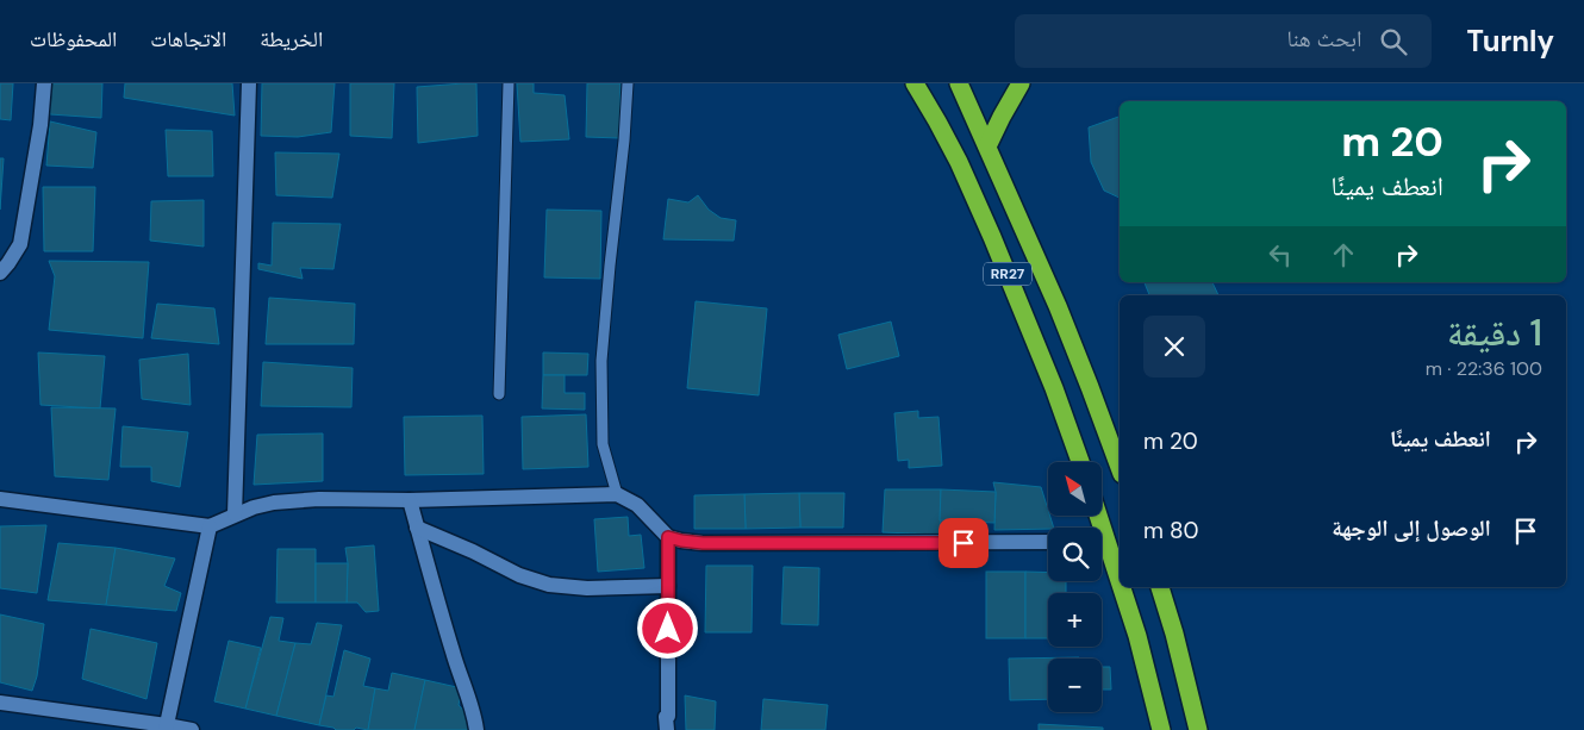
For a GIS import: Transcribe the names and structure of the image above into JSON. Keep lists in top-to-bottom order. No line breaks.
{"streets":{"highway":["RR27"]},"north":"top left","page":{"header":"Turnly","search":"ابحث هنا","nav":["الخريطة","الاتجاهات","المحفوظات"],"turn":["20 m","انعطف يمينًا"],"heading":["1 دقيقة","100 m · 22:36"],"list":[{"name":"انعطف يمينًا","value":"20 m"},{"name":"الوصول إلى الوجهة","value":"80 m"}],"map_buttons":["+","−"]}}
